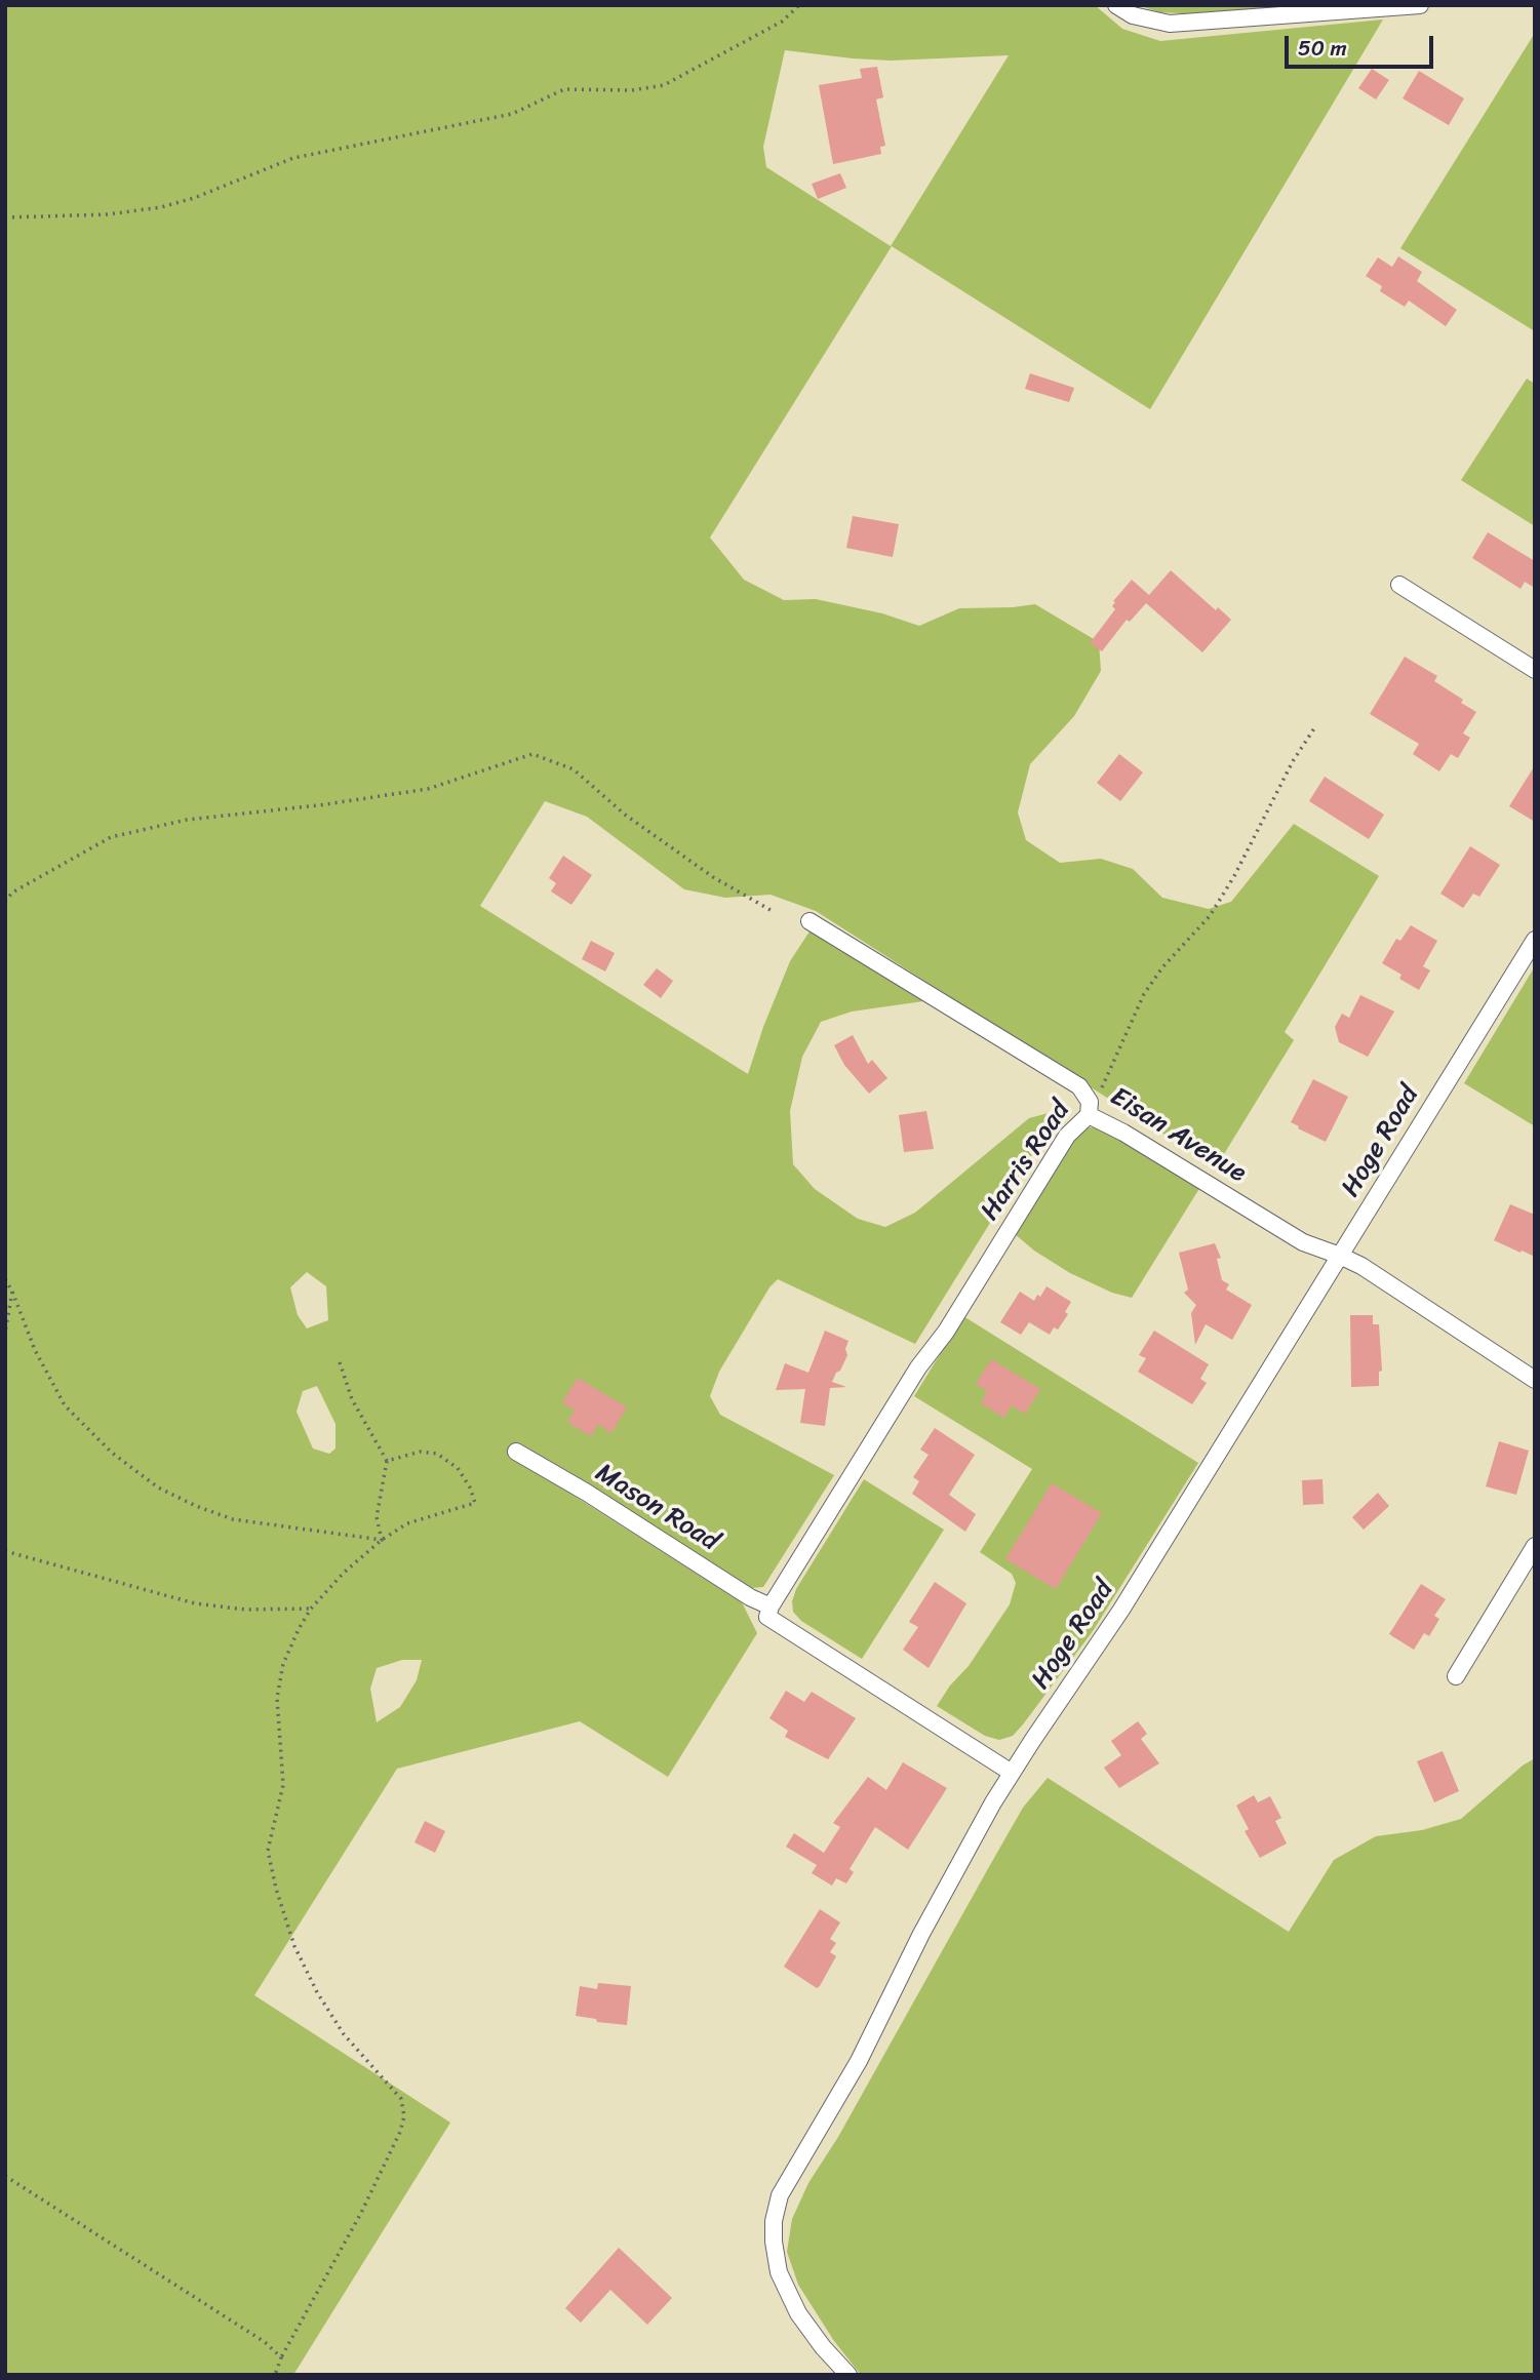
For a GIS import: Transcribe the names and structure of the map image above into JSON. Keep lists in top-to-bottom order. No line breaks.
{"streets":{"street":["Eisan Avenue","Hoge Road","Harris Road","Mason Road"]},"crossings":[["Eisan Avenue","Hoge Road"],["Eisan Avenue","Harris Road"],["Hoge Road","Mason Road"],["Harris Road","Mason Road"]],"scale_bar":"50 m"}
